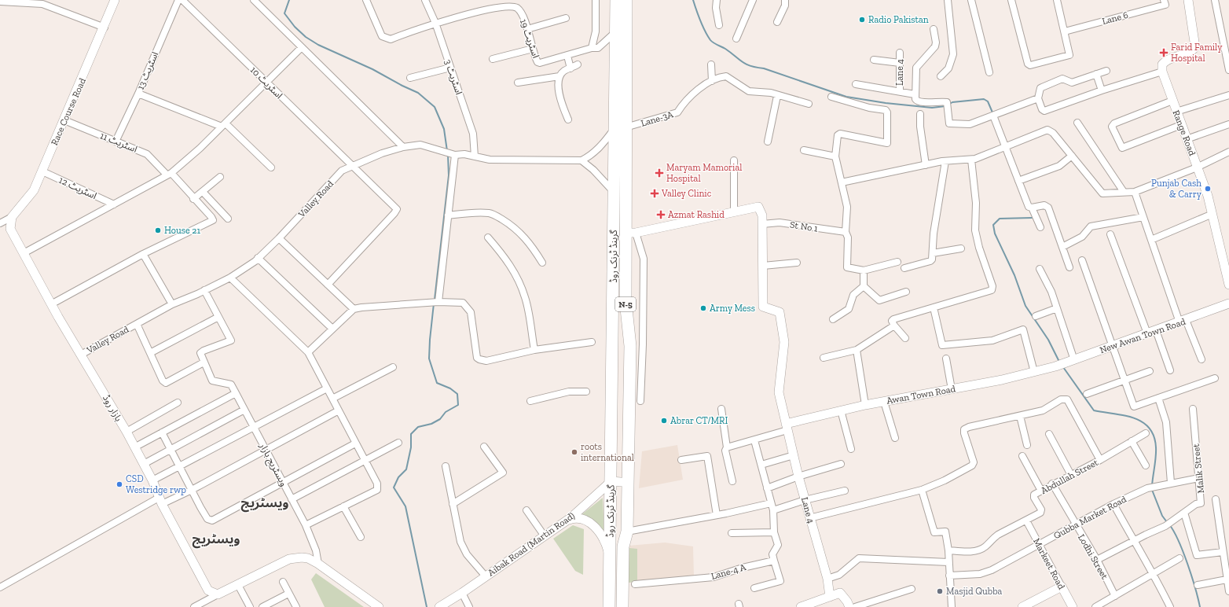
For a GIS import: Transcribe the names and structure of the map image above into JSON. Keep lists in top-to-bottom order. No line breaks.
{"streets":{"highway":["گرینڈ ٹرنک روڈ","N-5"],"street":["Lane 6","اسٹریٹ 19","اسٹریٹ 13","Lane 4","اسٹریٹ 3","اسٹریٹ 10","Race Course Road","Lane-3A","Range Road","اسٹریٹ 11","اسٹریٹ 12","Valley Road","St No 1","New Awan Town Road","Awan Town Road","بازار روڈ","ویسٹریج بازار","Malik Street","Abdullah Street","Qubba Market Road","Aibak Road (Martin Road)","Lodhi Street","Markeet Road","Lane-4 A"]},"crossings":[["اسٹریٹ 19","اسٹریٹ 3"],["اسٹریٹ 19","گرینڈ ٹرنک روڈ"],["اسٹریٹ 13","اسٹریٹ 11"],["Lane 4","Awan Town Road"],["اسٹریٹ 3","Valley Road"],["اسٹریٹ 10","Valley Road"],["Race Course Road","اسٹریٹ 11"],["Race Course Road","اسٹریٹ 12"],["Race Course Road","بازار روڈ"],["Lane-3A","گرینڈ ٹرنک روڈ"],["Valley Road","بازار روڈ"],["گرینڈ ٹرنک روڈ","Aibak Road (Martin Road)"],["New Awan Town Road","Awan Town Road"],["Malik Street","Qubba Market Road"],["Malik Street","Lodhi Street"],["Abdullah Street","Lodhi Street"],["Abdullah Street","Markeet Road"],["Qubba Market Road","Lodhi Street"],["Qubba Market Road","Markeet Road"]],"districts":["ویسٹریج","ویسٹریج"],"places":{"other":["Radio Pakistan","Punjab Cash & Carry","House 21","Army Mess","Abrar CT/MRI","roots international","CSD Westridge rwp","Masjid Qubba"],"health":["Farid Family Hospital","Maryam Mamorial Hospital","Valley Clinic","Azmat Rashid"]}}
